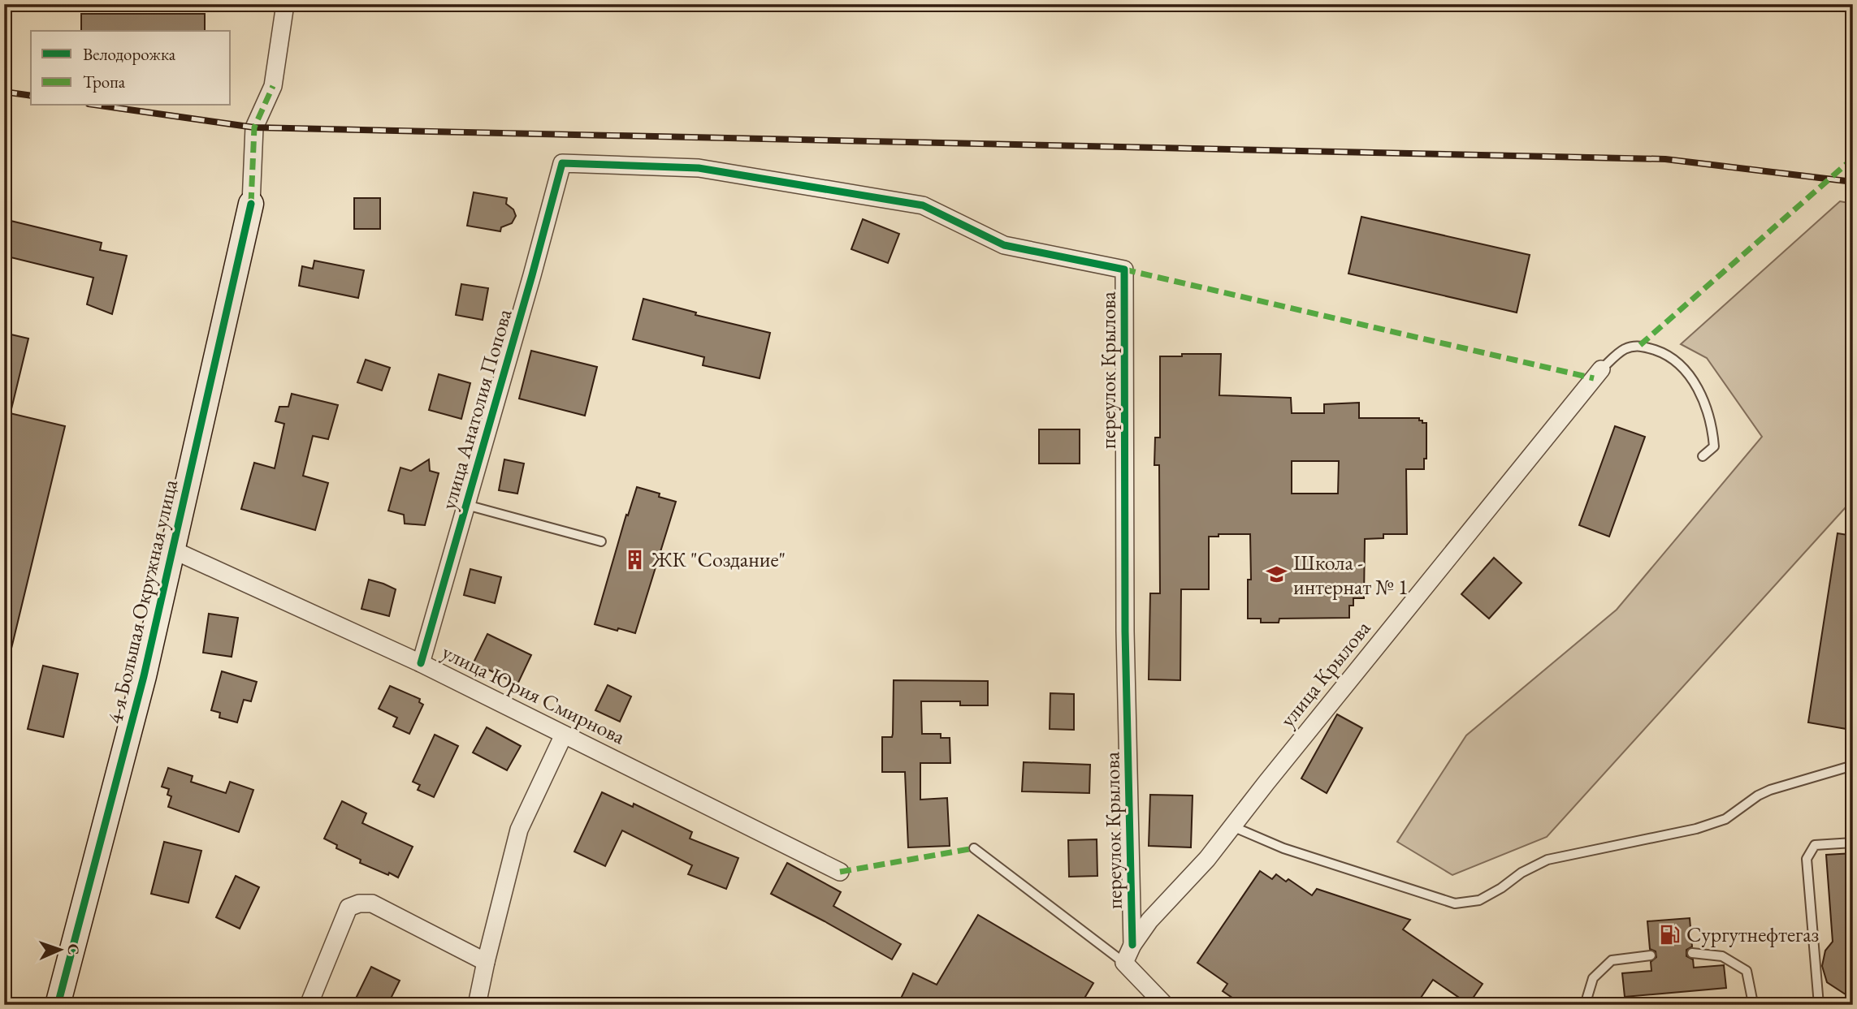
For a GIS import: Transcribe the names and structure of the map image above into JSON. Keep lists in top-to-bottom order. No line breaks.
{"streets":{"street":["переулок Крылова","улица Анатолия Попова","4-я Большая Окружная улица","улица Крылова","улица Юрия Смирнова"]},"crossings":[["переулок Крылова","улица Анатолия Попова"],["переулок Крылова","улица Крылова"],["улица Анатолия Попова","улица Юрия Смирнова"],["4-я Большая Окружная улица","улица Юрия Смирнова"]],"places":{"building":["ЖК \"Создание\""],"school or university":["Школа - интернат № 1"],"fuel station":["Сургутнефтегаз"]},"legend":["Велодорожка","Тропа"],"north":"right"}
